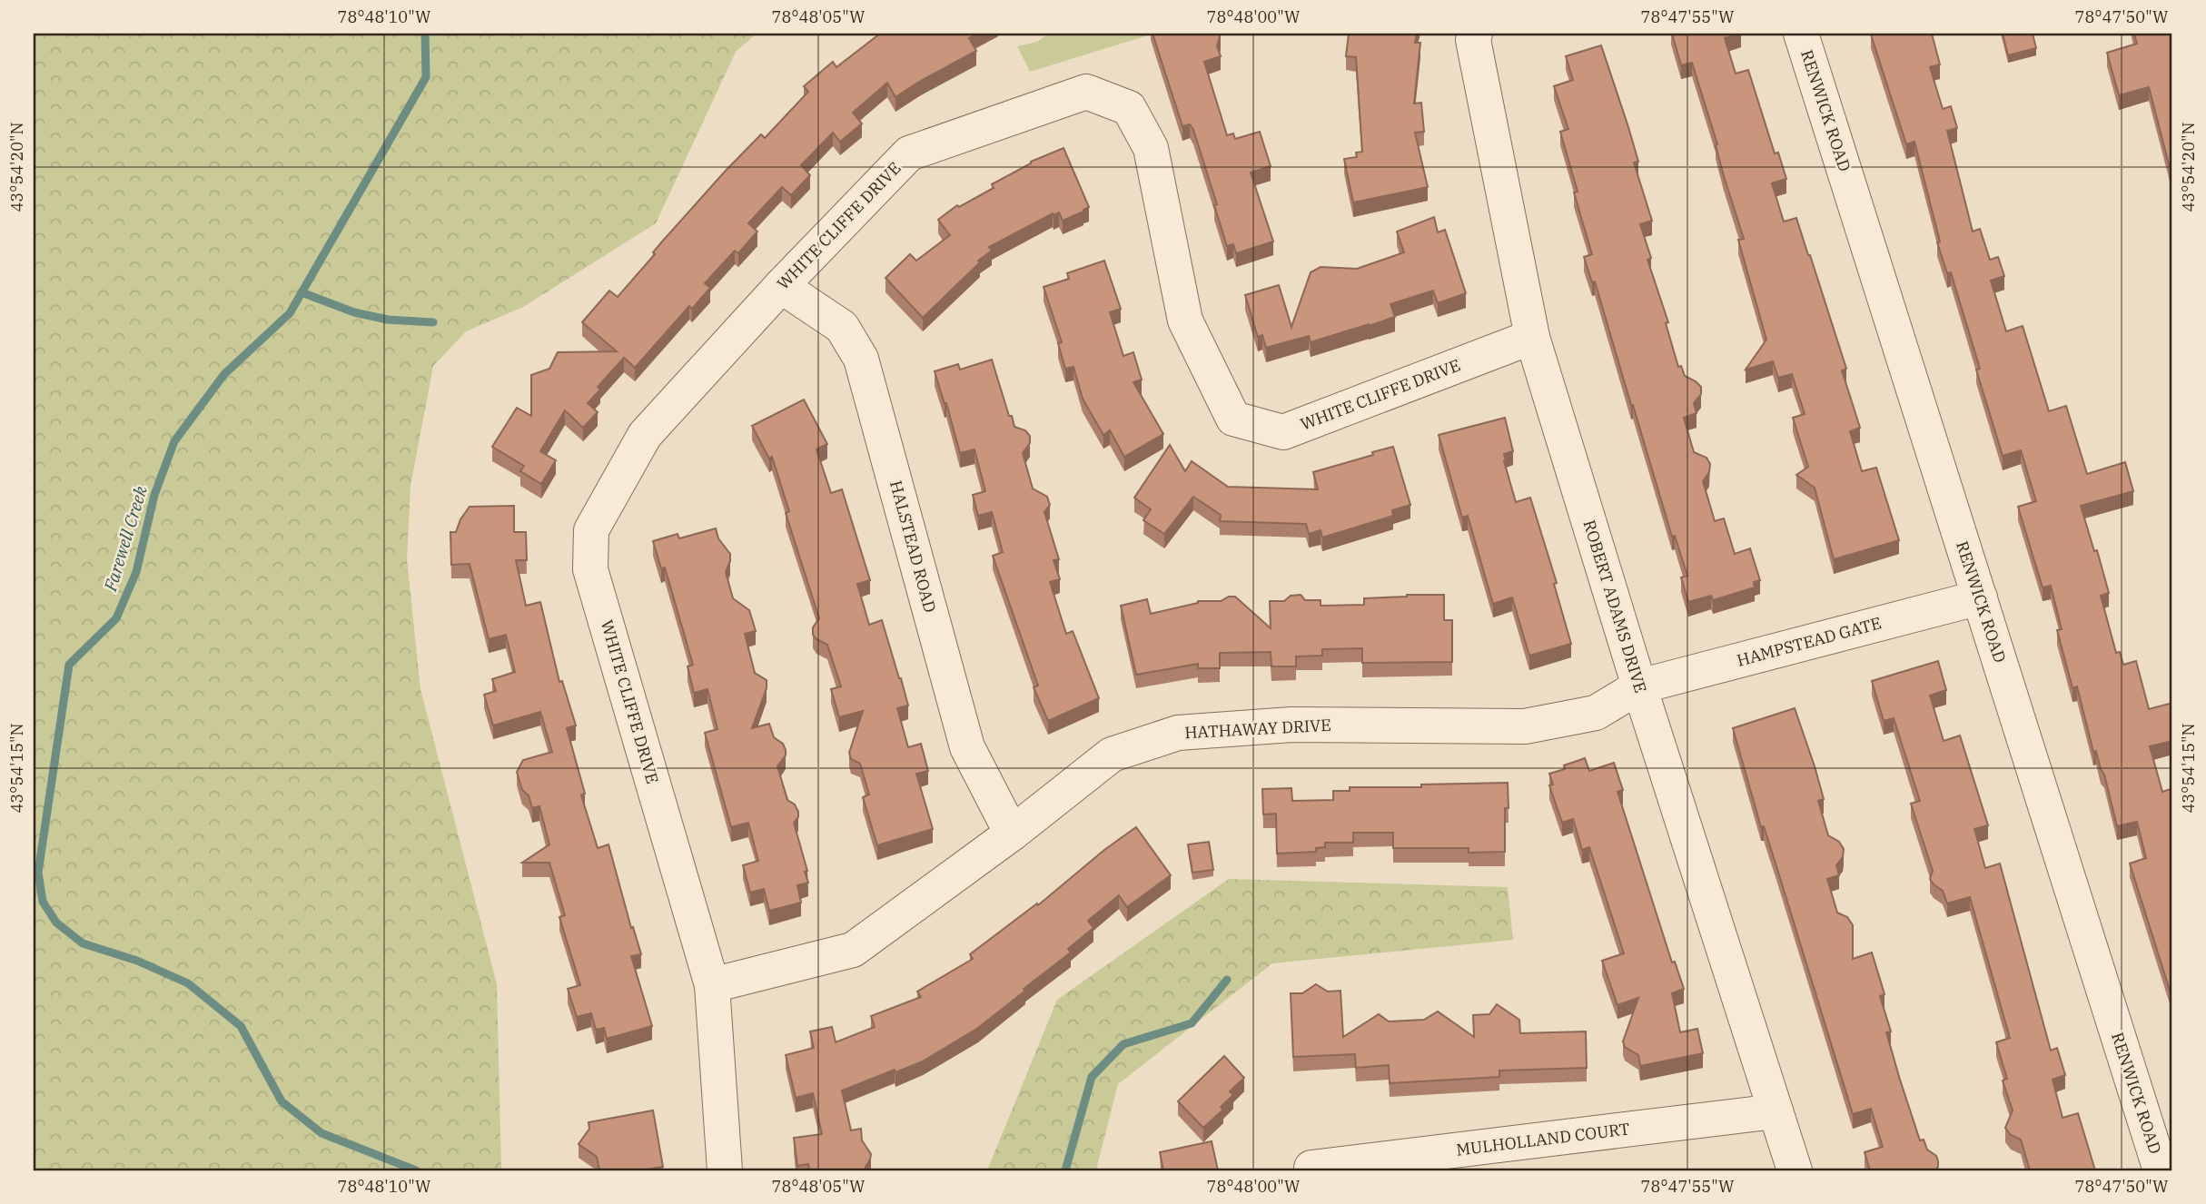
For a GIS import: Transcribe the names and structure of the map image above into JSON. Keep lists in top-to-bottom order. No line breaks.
{"streets":{"street":["RENWICK ROAD","WHITE CLIFFE DRIVE","HALSTEAD ROAD","ROBERT ADAMS DRIVE","HAMPSTEAD GATE","HATHAWAY DRIVE","MULHOLLAND COURT"]},"crossings":[["RENWICK ROAD","HAMPSTEAD GATE"],["WHITE CLIFFE DRIVE","HALSTEAD ROAD"],["WHITE CLIFFE DRIVE","ROBERT ADAMS DRIVE"],["WHITE CLIFFE DRIVE","HATHAWAY DRIVE"],["HALSTEAD ROAD","HATHAWAY DRIVE"],["ROBERT ADAMS DRIVE","HAMPSTEAD GATE"],["ROBERT ADAMS DRIVE","HATHAWAY DRIVE"],["ROBERT ADAMS DRIVE","MULHOLLAND COURT"],["HAMPSTEAD GATE","HATHAWAY DRIVE"]],"water":["Farewell Creek"],"coordinates":["78°48'10\"W","78°48'05\"W","78°48'00\"W","78°47'55\"W","78°47'50\"W","43°54'20\"N","43°54'15\"N"]}
